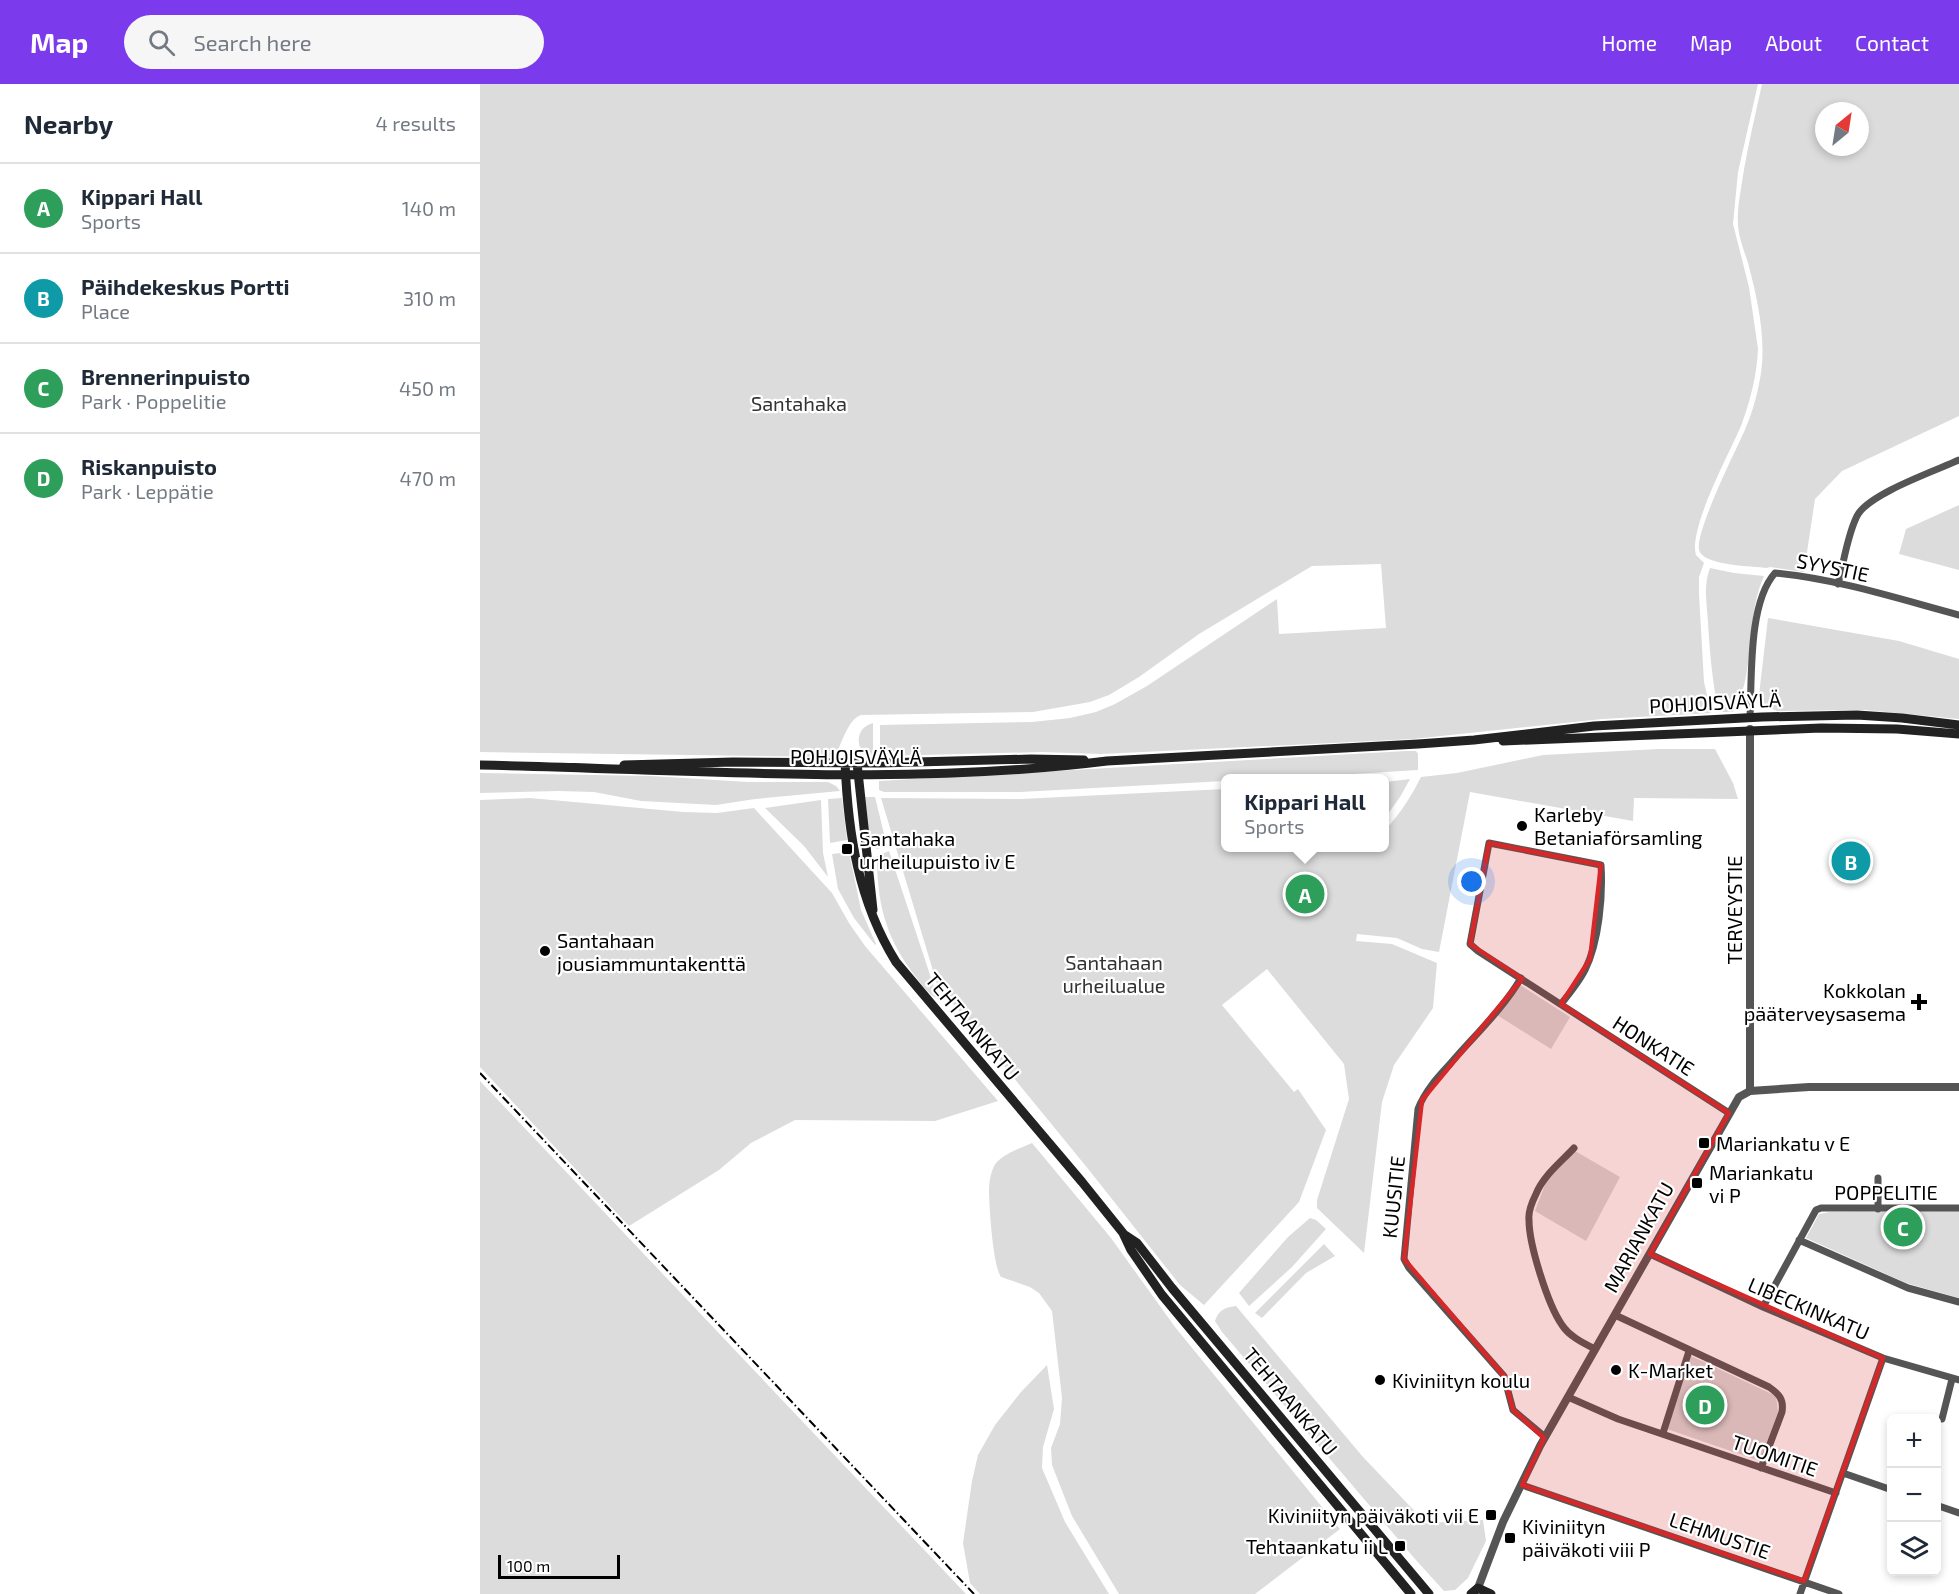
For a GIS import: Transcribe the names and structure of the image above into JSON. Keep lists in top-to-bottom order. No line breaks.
{"streets":{"main road":["POHJOISVÄYLÄ","TEHTAANKATU"],"street":["SYYSTIE","TERVEYSTIE","HONKATIE","POPPELITIE","KUUSITIE","MARIANKATU","LIBECKINKATU","TUOMITIE","LEHMUSTIE"]},"crossings":[["SYYSTIE","POHJOISVÄYLÄ"],["POHJOISVÄYLÄ","TERVEYSTIE"],["POHJOISVÄYLÄ","TEHTAANKATU"],["TERVEYSTIE","MARIANKATU"],["HONKATIE","KUUSITIE"],["HONKATIE","MARIANKATU"],["POPPELITIE","LIBECKINKATU"],["KUUSITIE","MARIANKATU"],["MARIANKATU","LIBECKINKATU"],["MARIANKATU","TUOMITIE"],["MARIANKATU","LEHMUSTIE"]],"parks":["Santahaka","Santahaan urheilualue"],"places":{"other":["Karleby Betaniaförsamling","Santahaan jousiammuntakenttä","K-Market","Kiviniityn koulu"],"transit":["Santahaka urheilupuisto iv E","Mariankatu v E","Mariankatu vi P","Kiviniityn päiväkoti vii E","Kiviniityn päiväkoti viii P","Tehtaankatu ii L"],"health":["Kokkolan pääterveysasema"]},"scale_bar":"100 m","north":"top right","page":{"header":"Map","search":"Search here","nav":["Home","Map","About","Contact"],"heading":["Nearby","4 results"],"list":[{"mark":"A","name":"Kippari Hall","note":"Sports","value":"140 m"},{"mark":"B","name":"Päihdekeskus Portti","note":"Place","value":"310 m"},{"mark":"C","name":"Brennerinpuisto","note":"Park · Poppelitie","value":"450 m"},{"mark":"D","name":"Riskanpuisto","note":"Park · Leppätie","value":"470 m"}],"popup":["Kippari Hall","Sports"],"pins":["B","A","C","D"],"map_buttons":["+","−"],"scale":"100 m"}}
